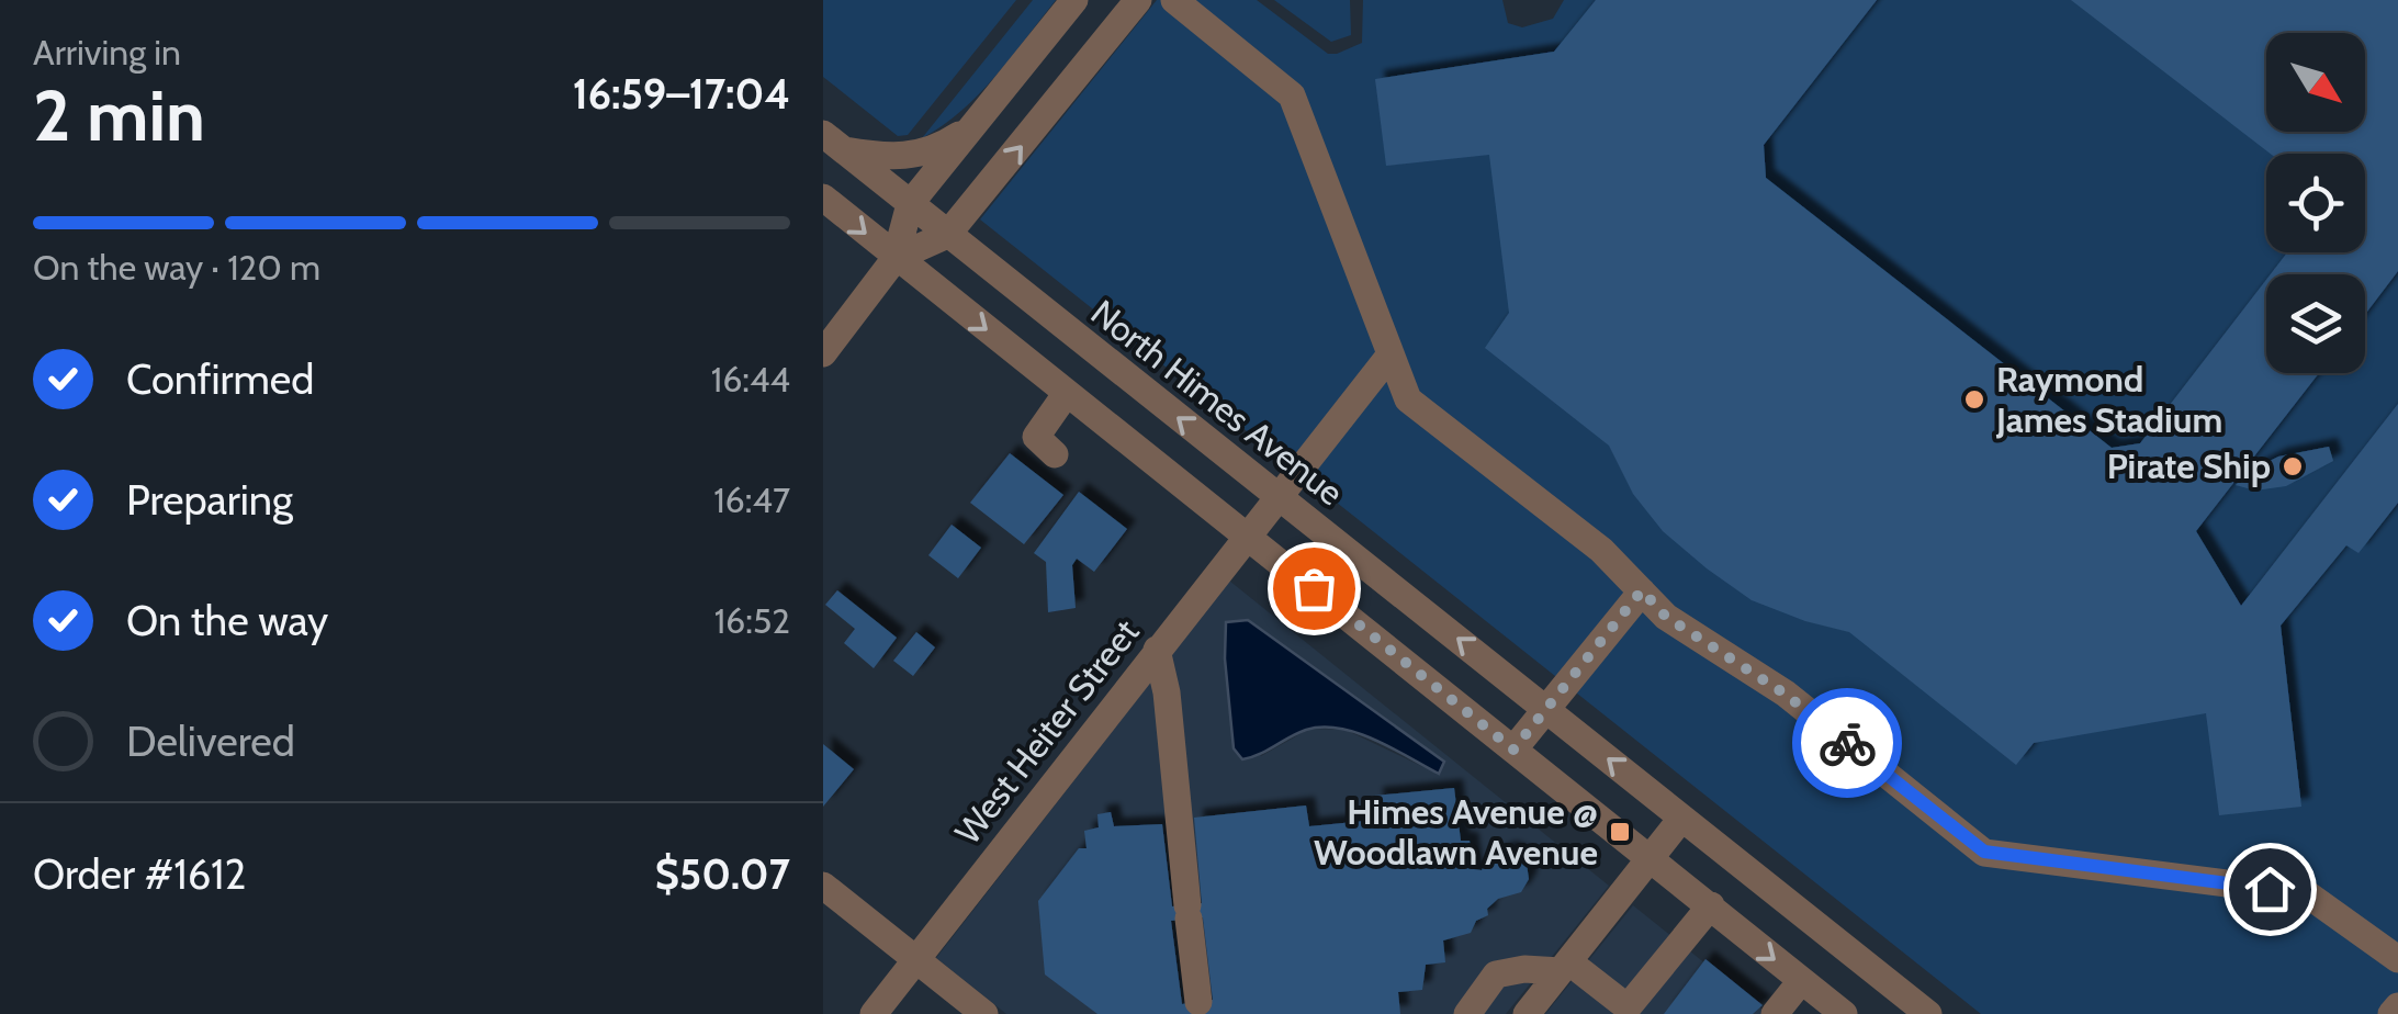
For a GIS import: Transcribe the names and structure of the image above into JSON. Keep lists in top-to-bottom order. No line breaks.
{"streets":{"street":["North Himes Avenue","West Heiter Street"]},"crossings":[["North Himes Avenue","West Heiter Street"]],"places":{"other":["Raymond James Stadium","Pirate Ship"],"transit":["Himes Avenue @ Woodlawn Avenue"]},"north":"bottom right","page":{"heading":["2 min","Arriving in","16:59–17:04"],"panel":["Order #1612","$50.07"],"bar":"On the way · 120 m","list":[["Confirmed","16:44"],["Preparing","16:47"],["On the way","16:52"],"Delivered"]}}
